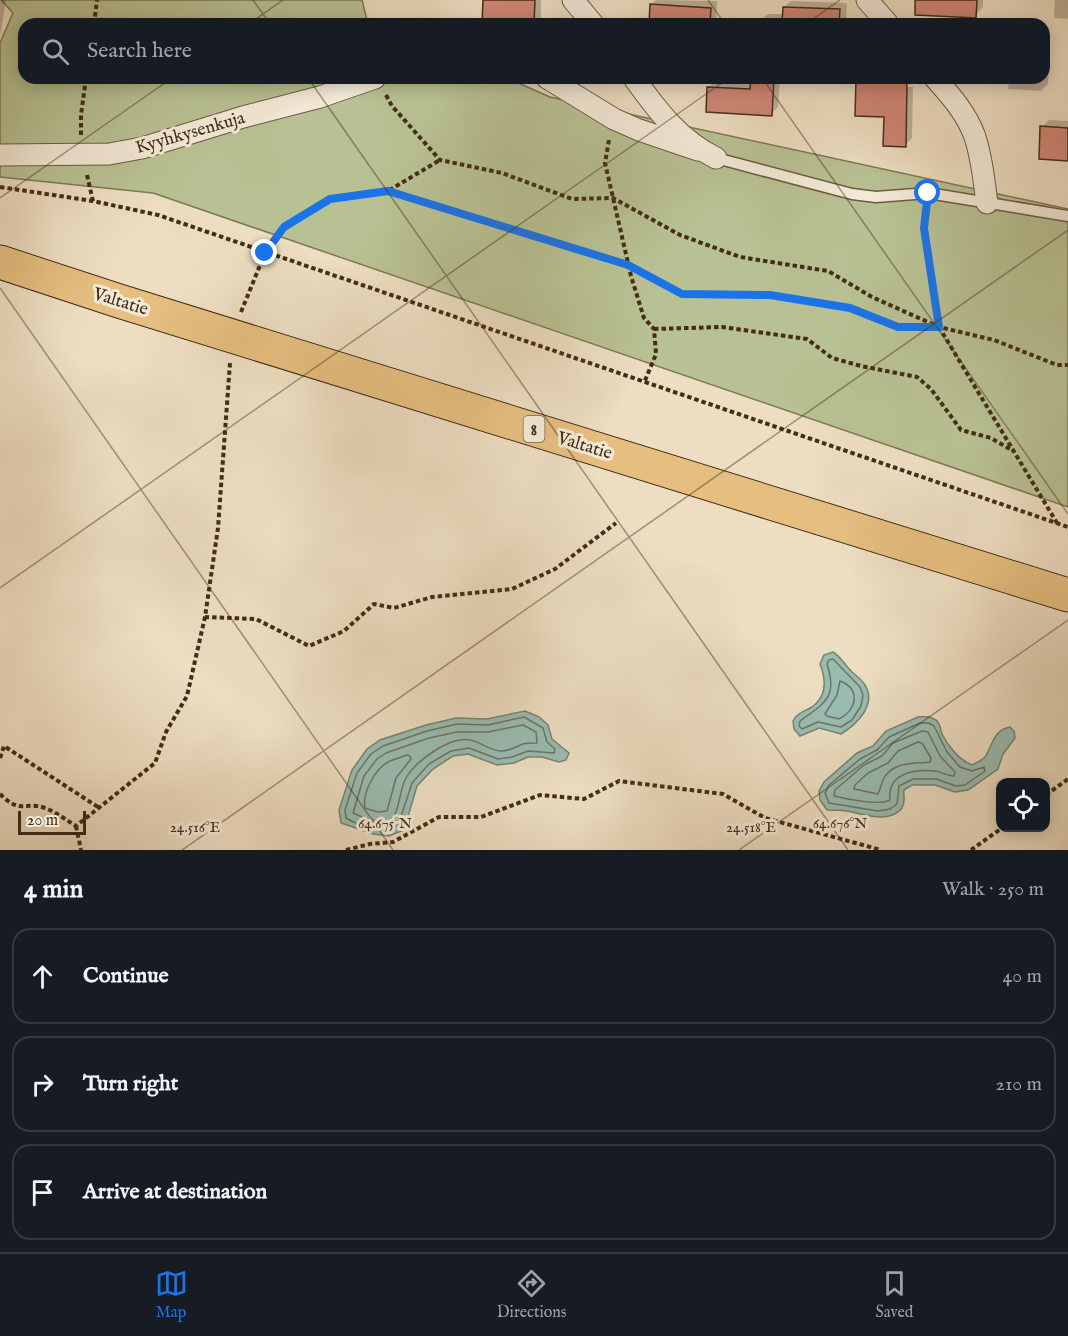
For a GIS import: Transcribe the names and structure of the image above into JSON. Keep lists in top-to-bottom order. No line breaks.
{"streets":{"highway":["Valtatie","8"],"street":["Kyyhkysenkuja"]},"scale_bar":"20 m","page":{"search":"Search here","scale":"20 m","heading":["4 min","Walk · 250 m"],"list":[["Continue","40 m"],["Turn right","210 m"],"Arrive at destination"],"nav":["Map","Directions","Saved"]},"coordinates":["64.675°N","64.676°N","24.516°E","24.518°E"]}
